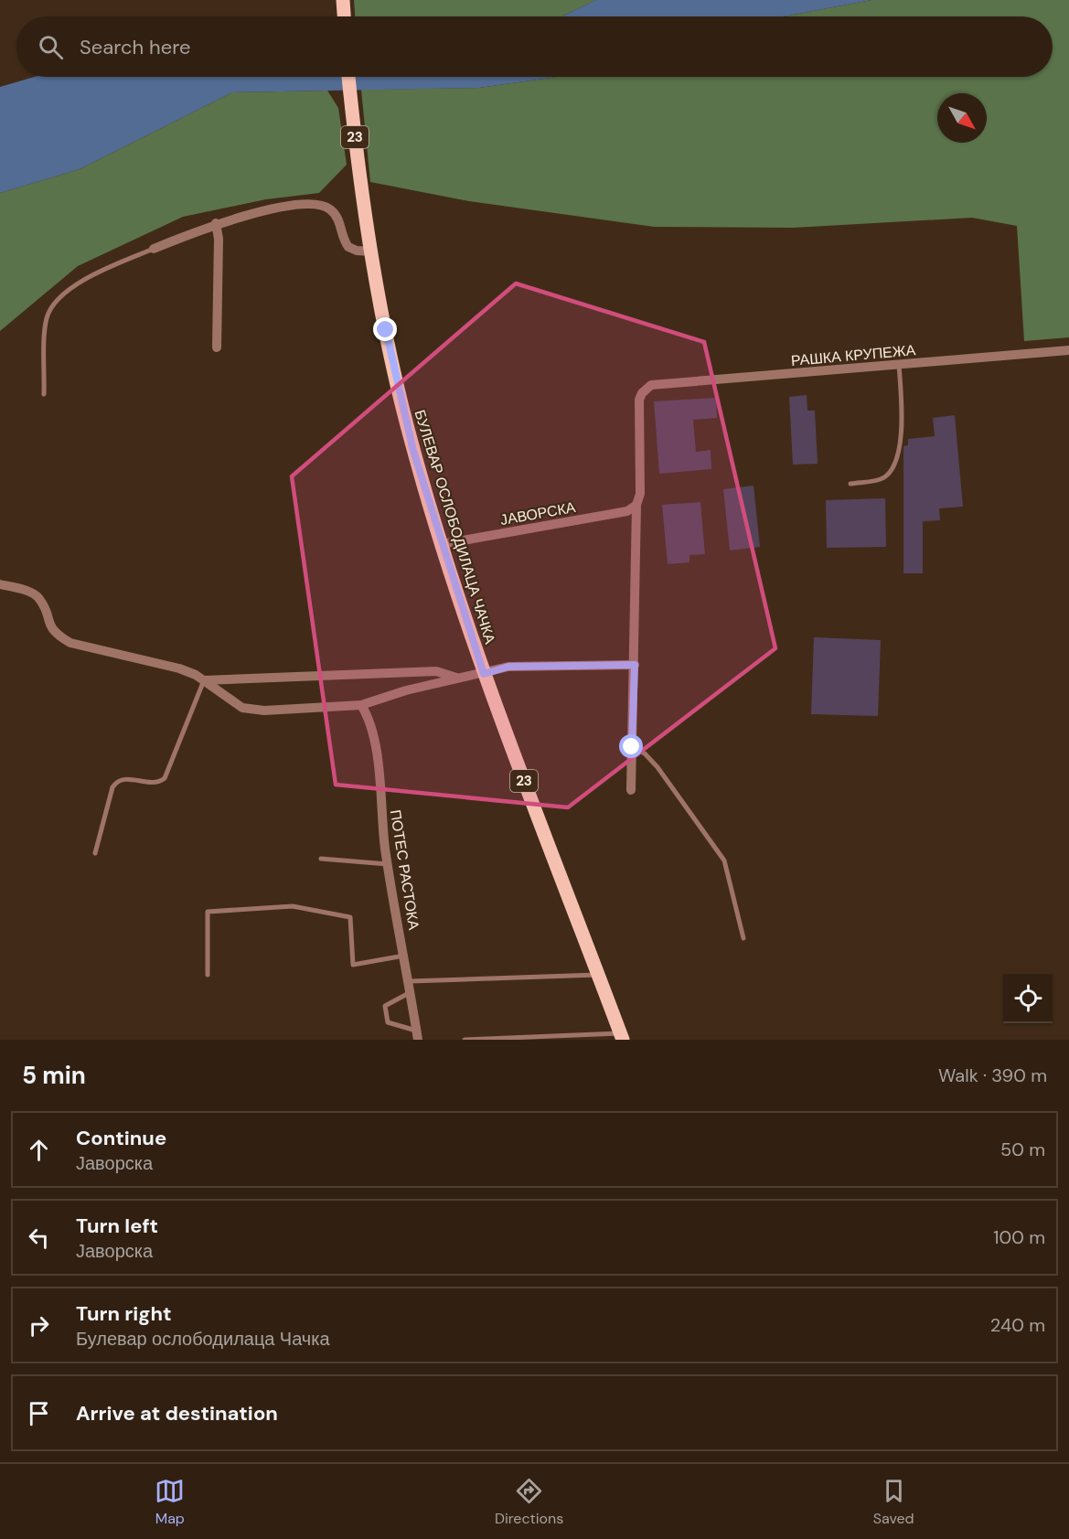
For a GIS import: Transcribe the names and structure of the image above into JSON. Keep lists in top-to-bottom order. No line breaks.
{"streets":{"main road":["23","БУЛЕВАР ОСЛОБОДИЛАЦА ЧАЧКА"],"street":["РАШКА КРУПЕЖА","ЈАВОРСКА","ПОТЕС РАСТОКА"]},"crossings":[["РАШКА КРУПЕЖА","ЈАВОРСКА"],["ЈАВОРСКА","БУЛЕВАР ОСЛОБОДИЛАЦА ЧАЧКА"]],"north":"bottom right","page":{"search":"Search here","heading":["5 min","Walk · 390 m"],"list":[["Continue","Јаворска","50 m"],["Turn left","Јаворска","100 m"],["Turn right","Булевар ослободилаца Чачка","240 m"],"Arrive at destination"],"nav":["Map","Directions","Saved"]}}
